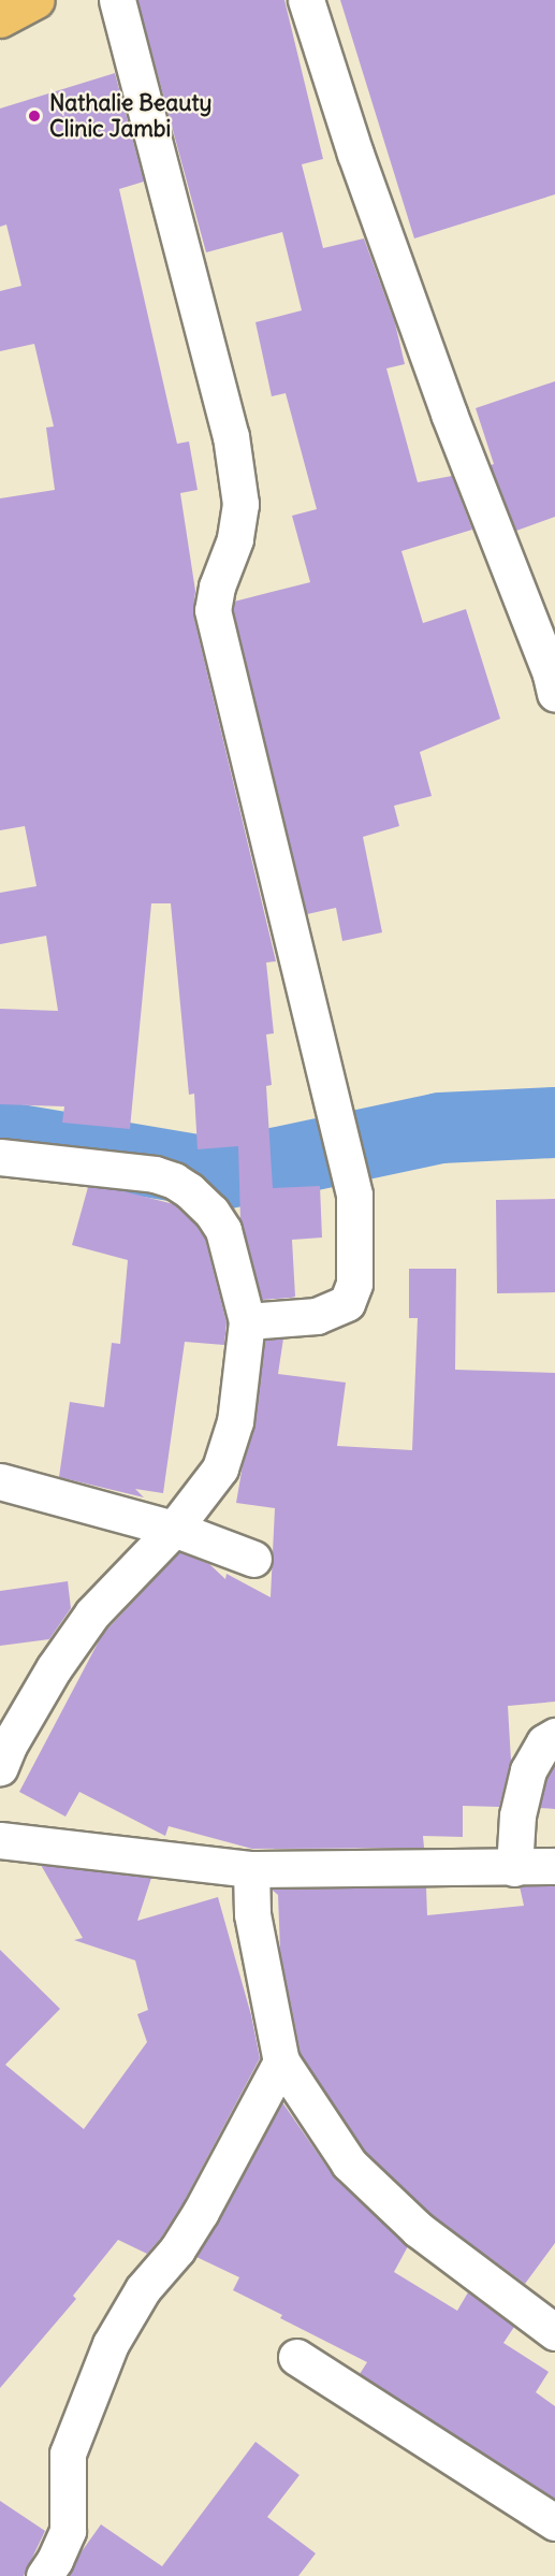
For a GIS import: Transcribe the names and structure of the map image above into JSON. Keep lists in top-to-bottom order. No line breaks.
{"places":["Nathalie Beauty Clinic Jambi"]}
